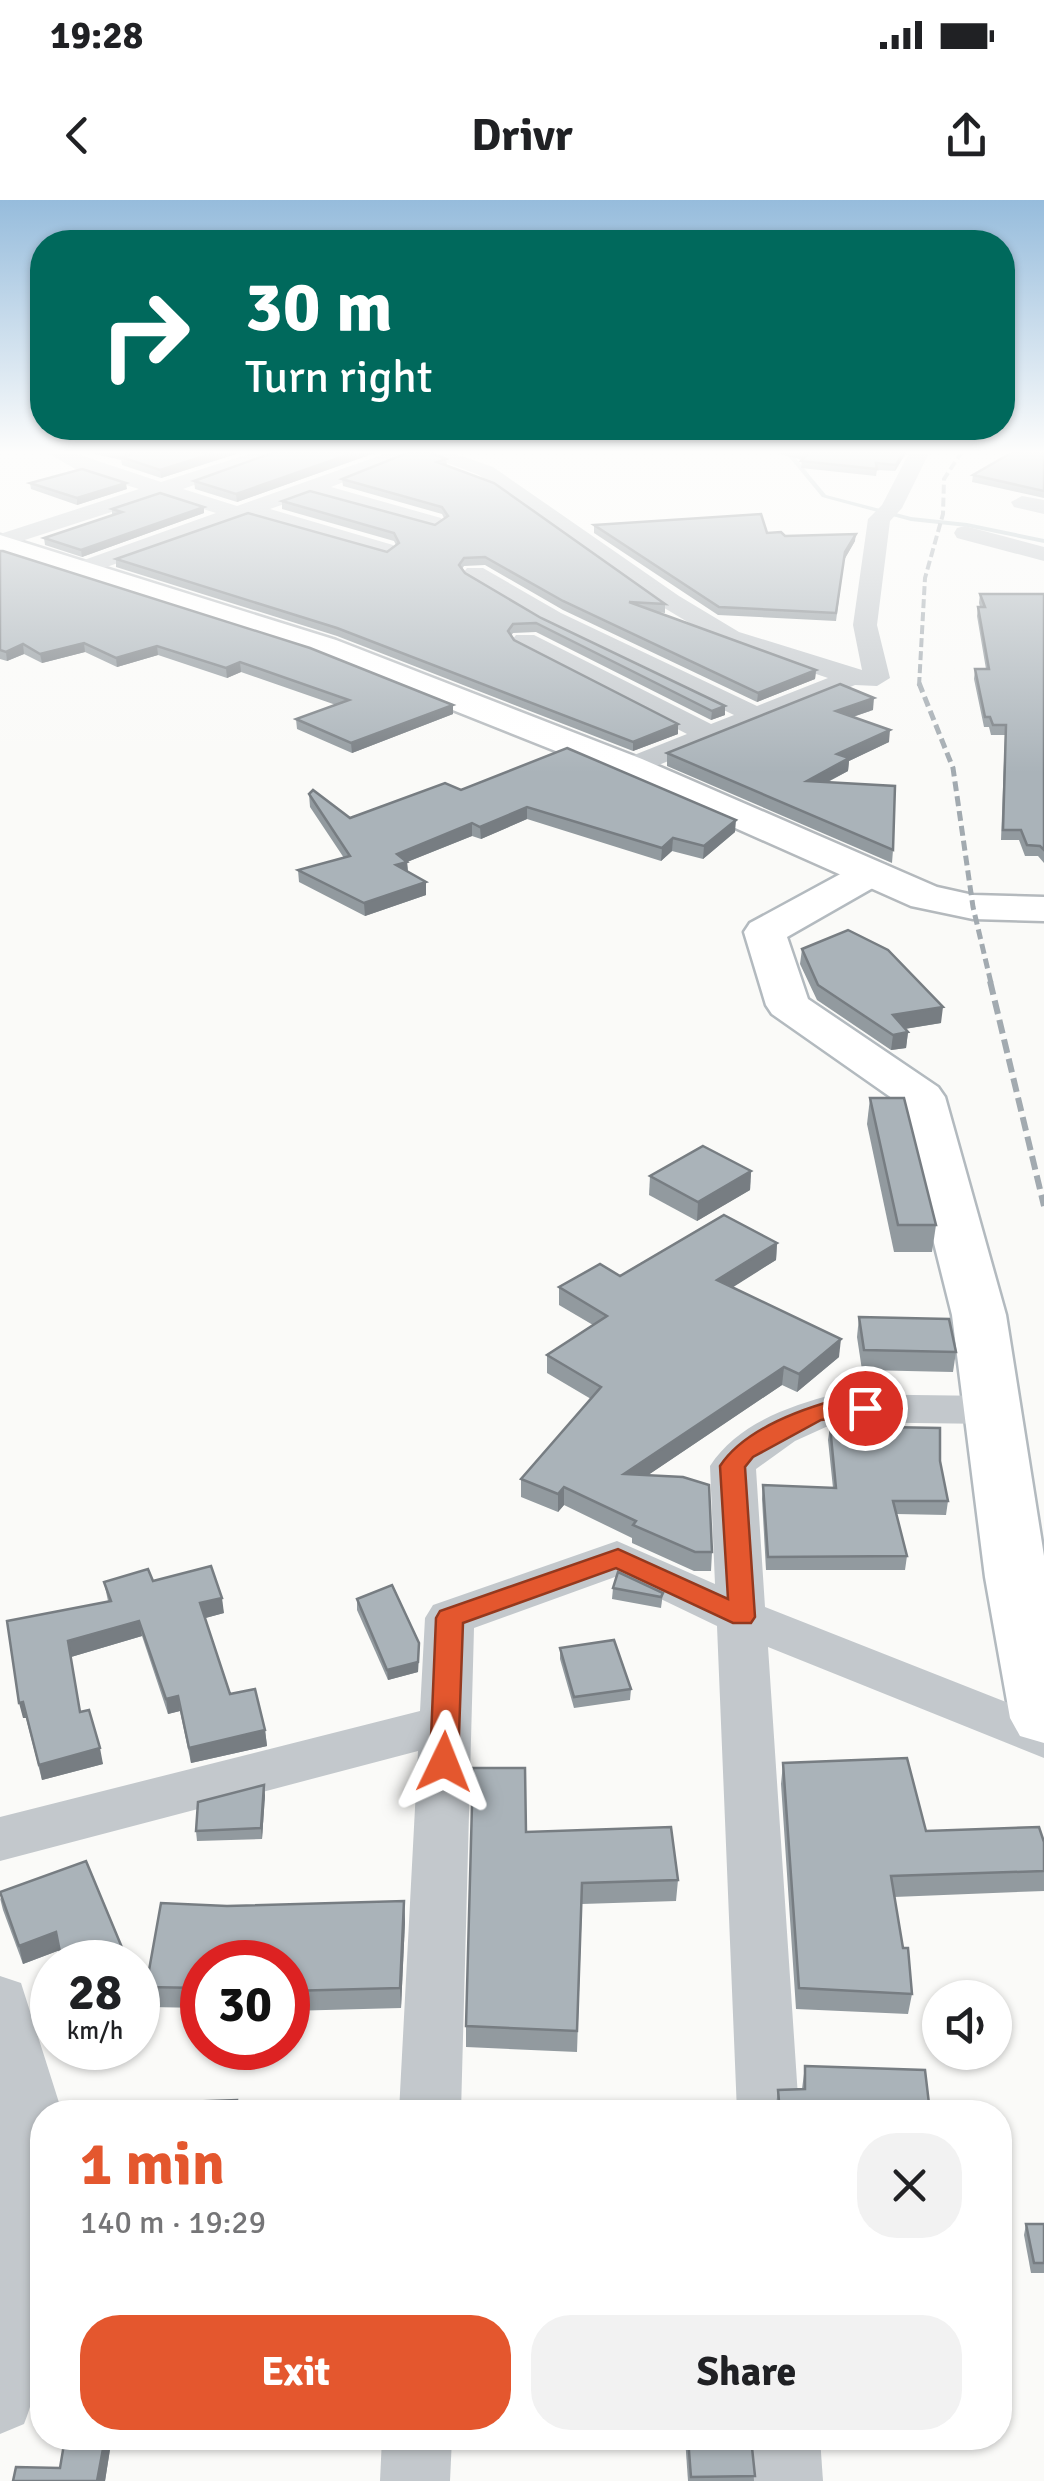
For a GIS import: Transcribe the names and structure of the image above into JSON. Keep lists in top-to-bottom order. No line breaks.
{"page":{"status":"19:28","header":"Drivr","turn":["30 m","Turn right"],"speed":"28 km/h","limit":"30","heading":["1 min","140 m · 19:29"],"buttons":["Exit","Share"]}}
